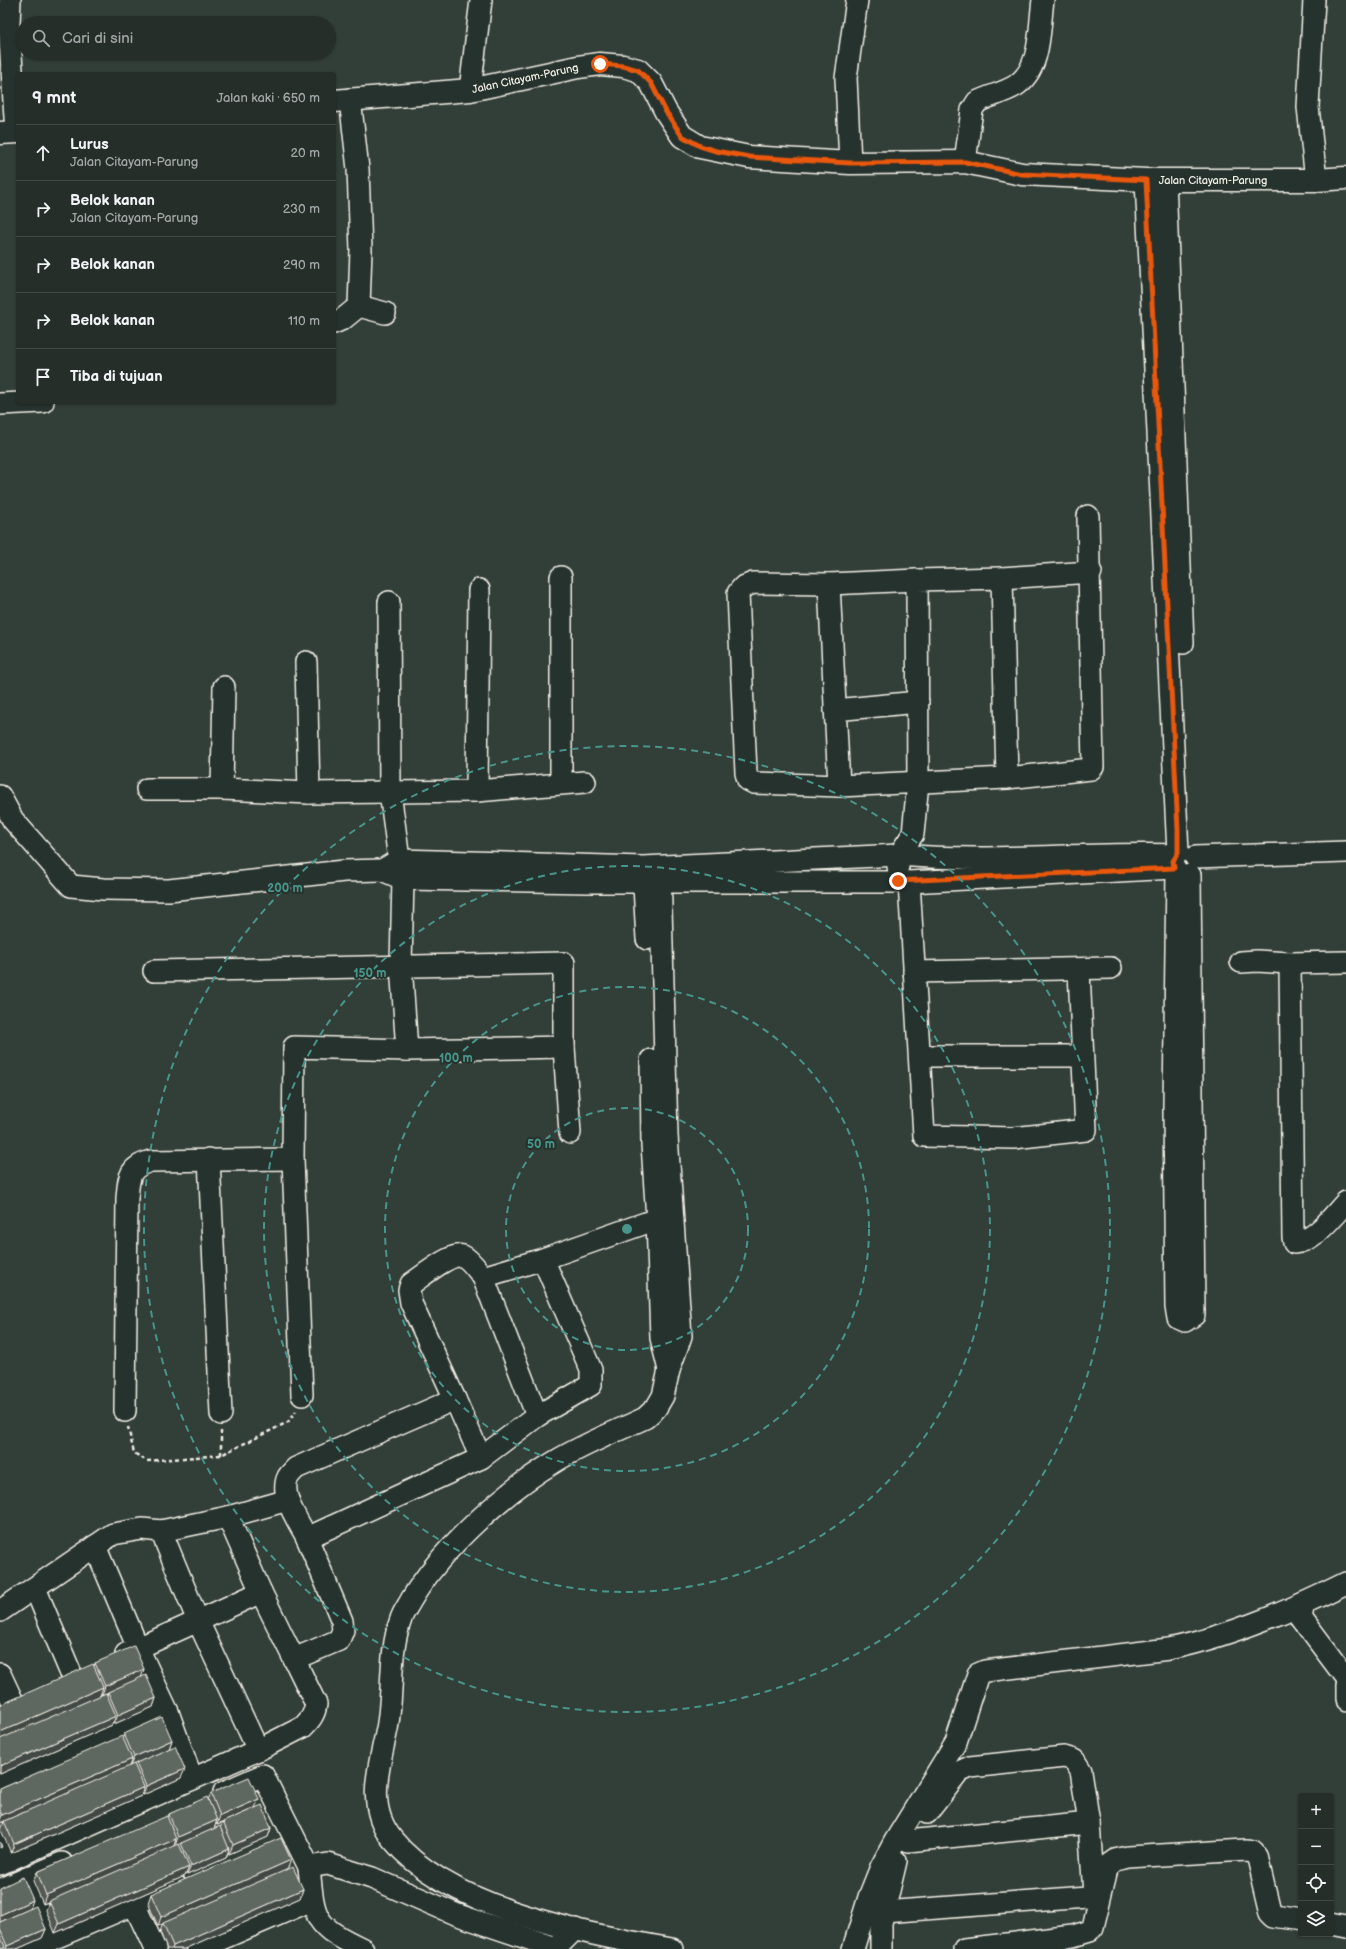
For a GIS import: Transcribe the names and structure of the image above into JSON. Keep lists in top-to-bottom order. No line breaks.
{"streets":{"main road":["Jalan Citayam-Parung"]},"page":{"search":"Cari di sini","heading":["9 mnt","Jalan kaki · 650 m"],"list":[["Lurus","Jalan Citayam-Parung","20 m"],["Belok kanan","Jalan Citayam-Parung","230 m"],["Belok kanan","290 m"],["Belok kanan","110 m"],"Tiba di tujuan"],"map_buttons":["+","−"]},"rings":["200 m","150 m","100 m","50 m"]}
